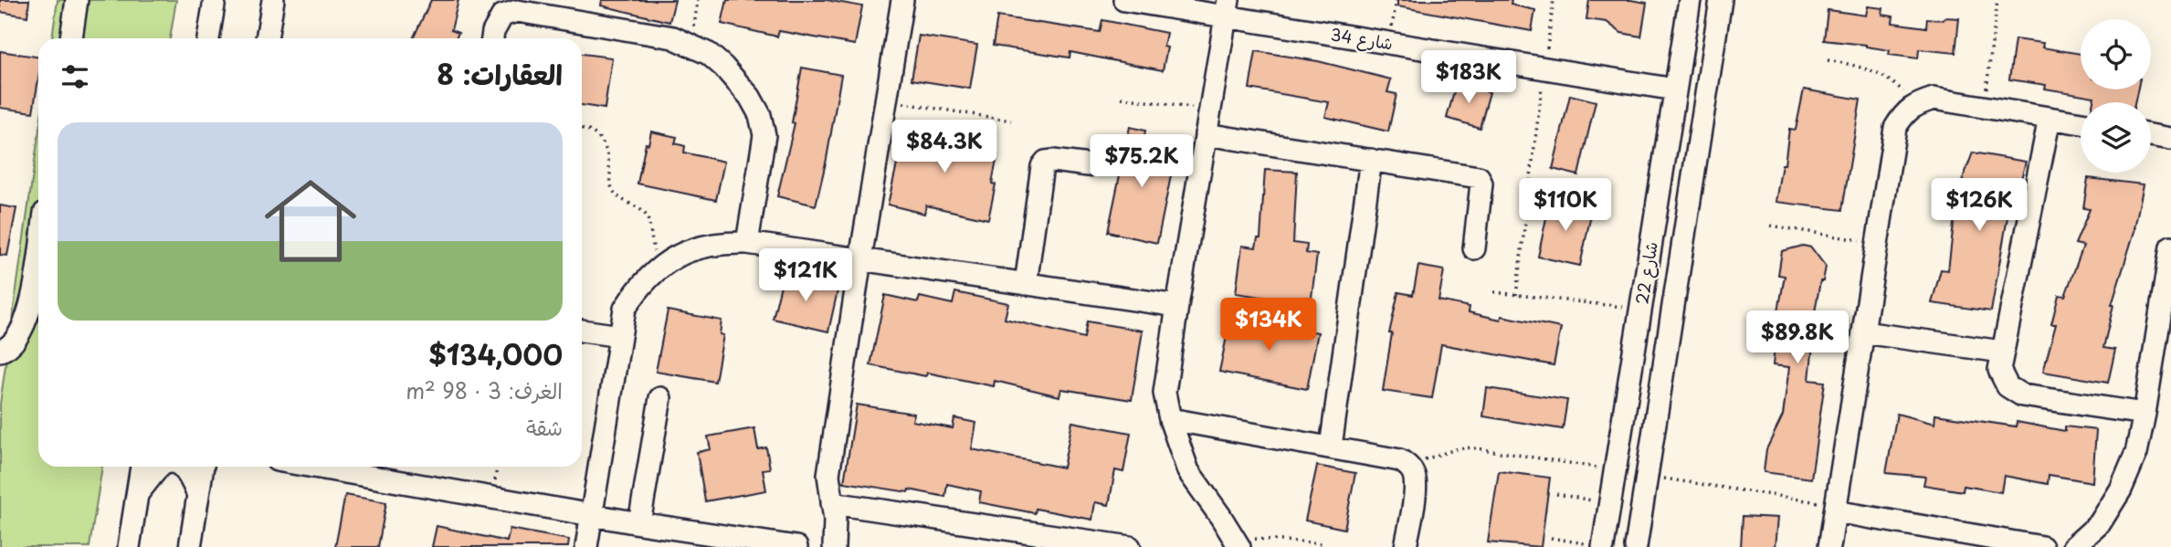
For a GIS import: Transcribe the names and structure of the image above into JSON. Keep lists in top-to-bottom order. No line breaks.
{"streets":{"street":["شارع 34","شارع 22"]},"crossings":[["شارع 34","شارع 22"]],"page":{"heading":"العقارات: 8","price":["$183K","$84.3K","$75.2K","$110K","$126K","$121K","$134K","$89.8K"],"list":[{"name":"$134,000","note":"الغرف: 3 · 98 m² · شقة"}]}}
